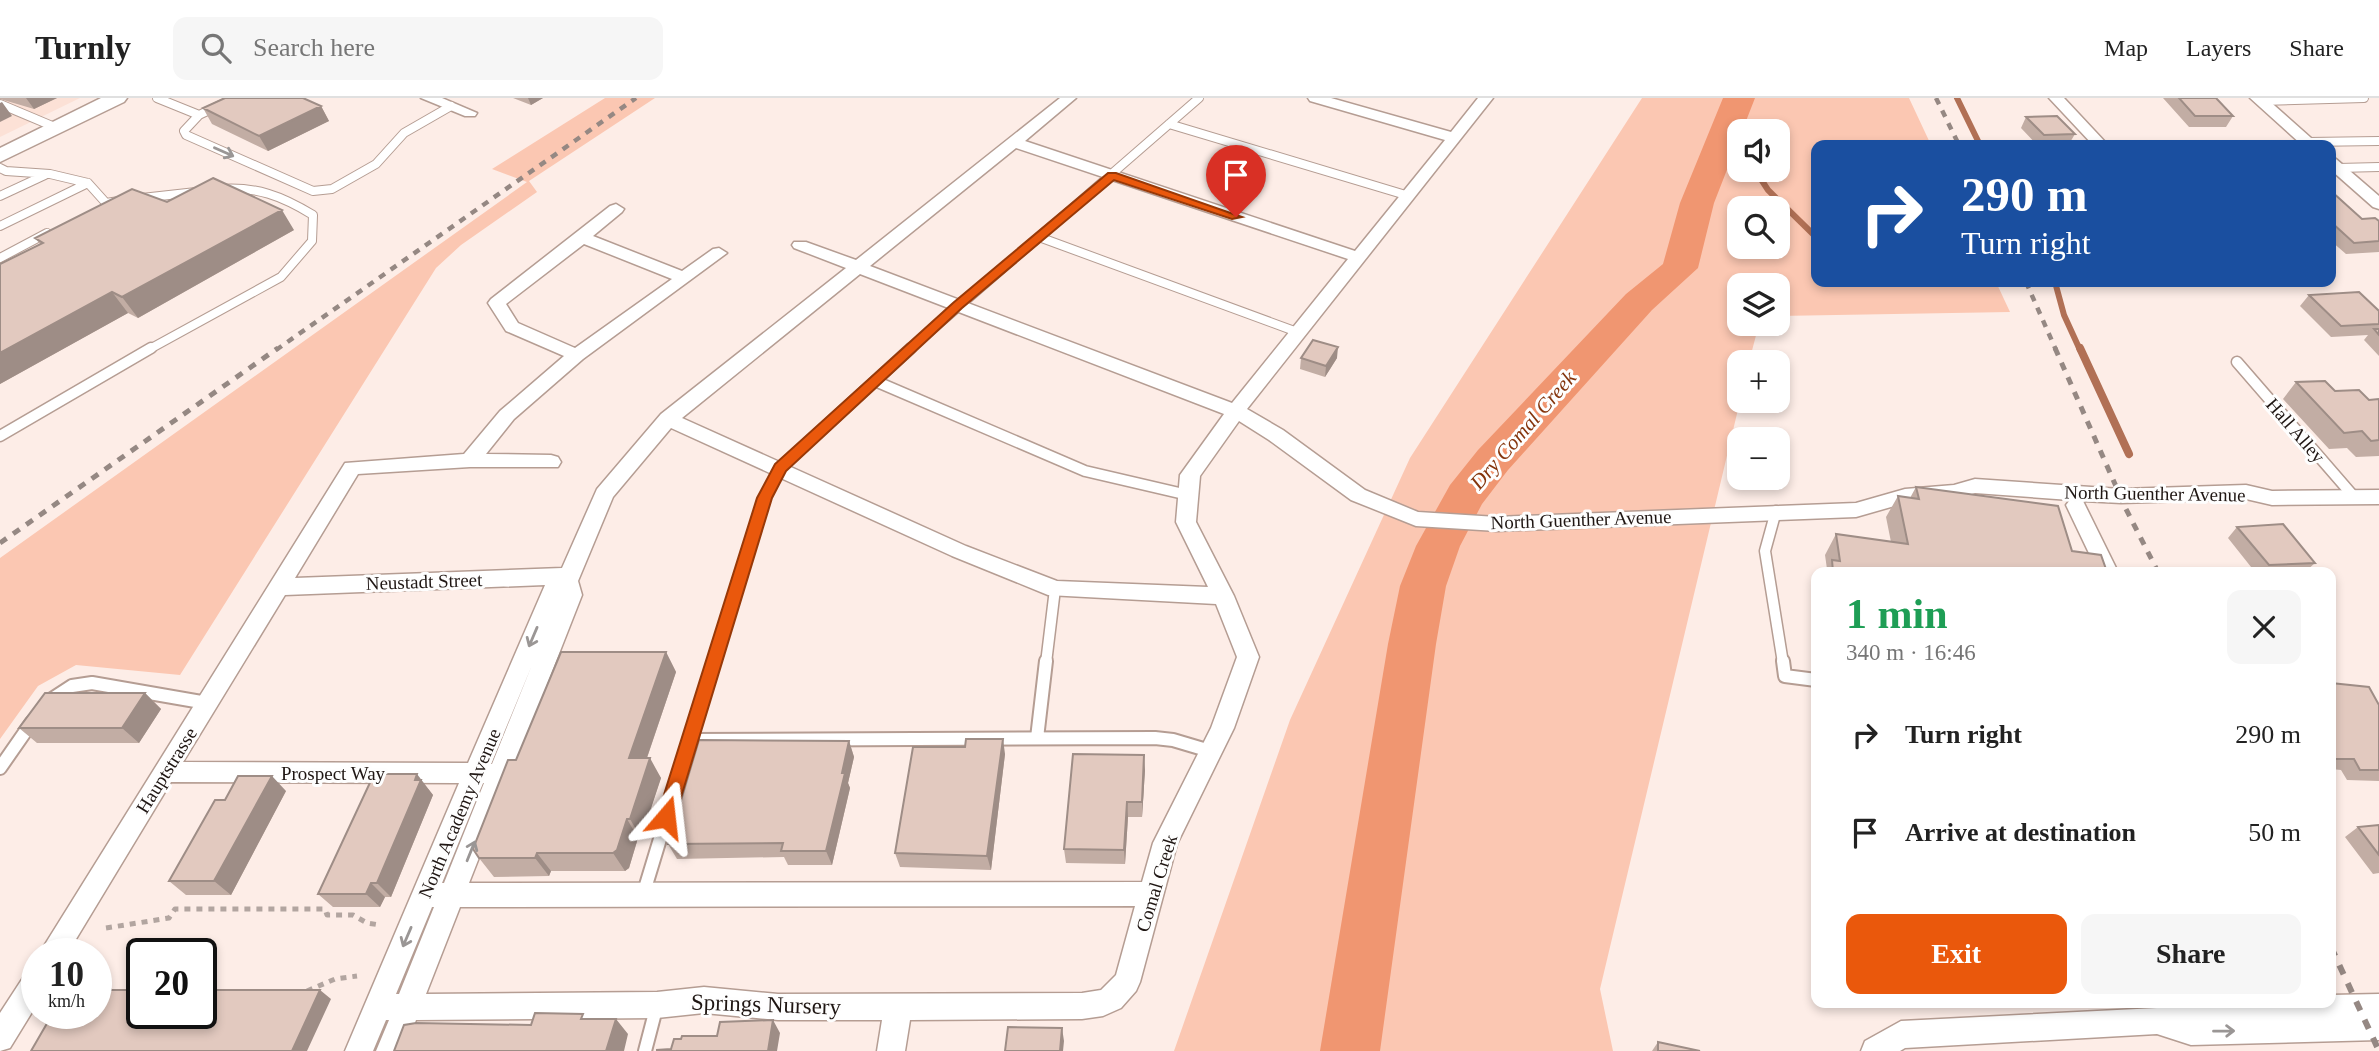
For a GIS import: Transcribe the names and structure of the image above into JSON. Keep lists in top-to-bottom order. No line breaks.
{"streets":{"street":["North Guenther Avenue","Neustadt Street","Hauptstrasse","Prospect Way","North Academy Avenue","Comal Creek","Springs Nursery"],"lane":["Hall Alley"]},"crossings":[["Hall Alley","North Guenther Avenue"],["North Guenther Avenue","Comal Creek"],["Neustadt Street","Hauptstrasse"],["Neustadt Street","North Academy Avenue"],["Hauptstrasse","Prospect Way"],["Prospect Way","North Academy Avenue"],["North Academy Avenue","Springs Nursery"],["Comal Creek","Springs Nursery"]],"water":["Dry Comal Creek"],"page":{"header":"Turnly","search":"Search here","nav":["Map","Layers","Share"],"map_buttons":["+","−"],"turn":["290 m","Turn right"],"heading":["1 min","340 m · 16:46"],"list":[{"name":"Turn right","value":"290 m"},{"name":"Arrive at destination","value":"50 m"}],"buttons":["Exit","Share"],"speed":"10 km/h","limit":"20"}}
